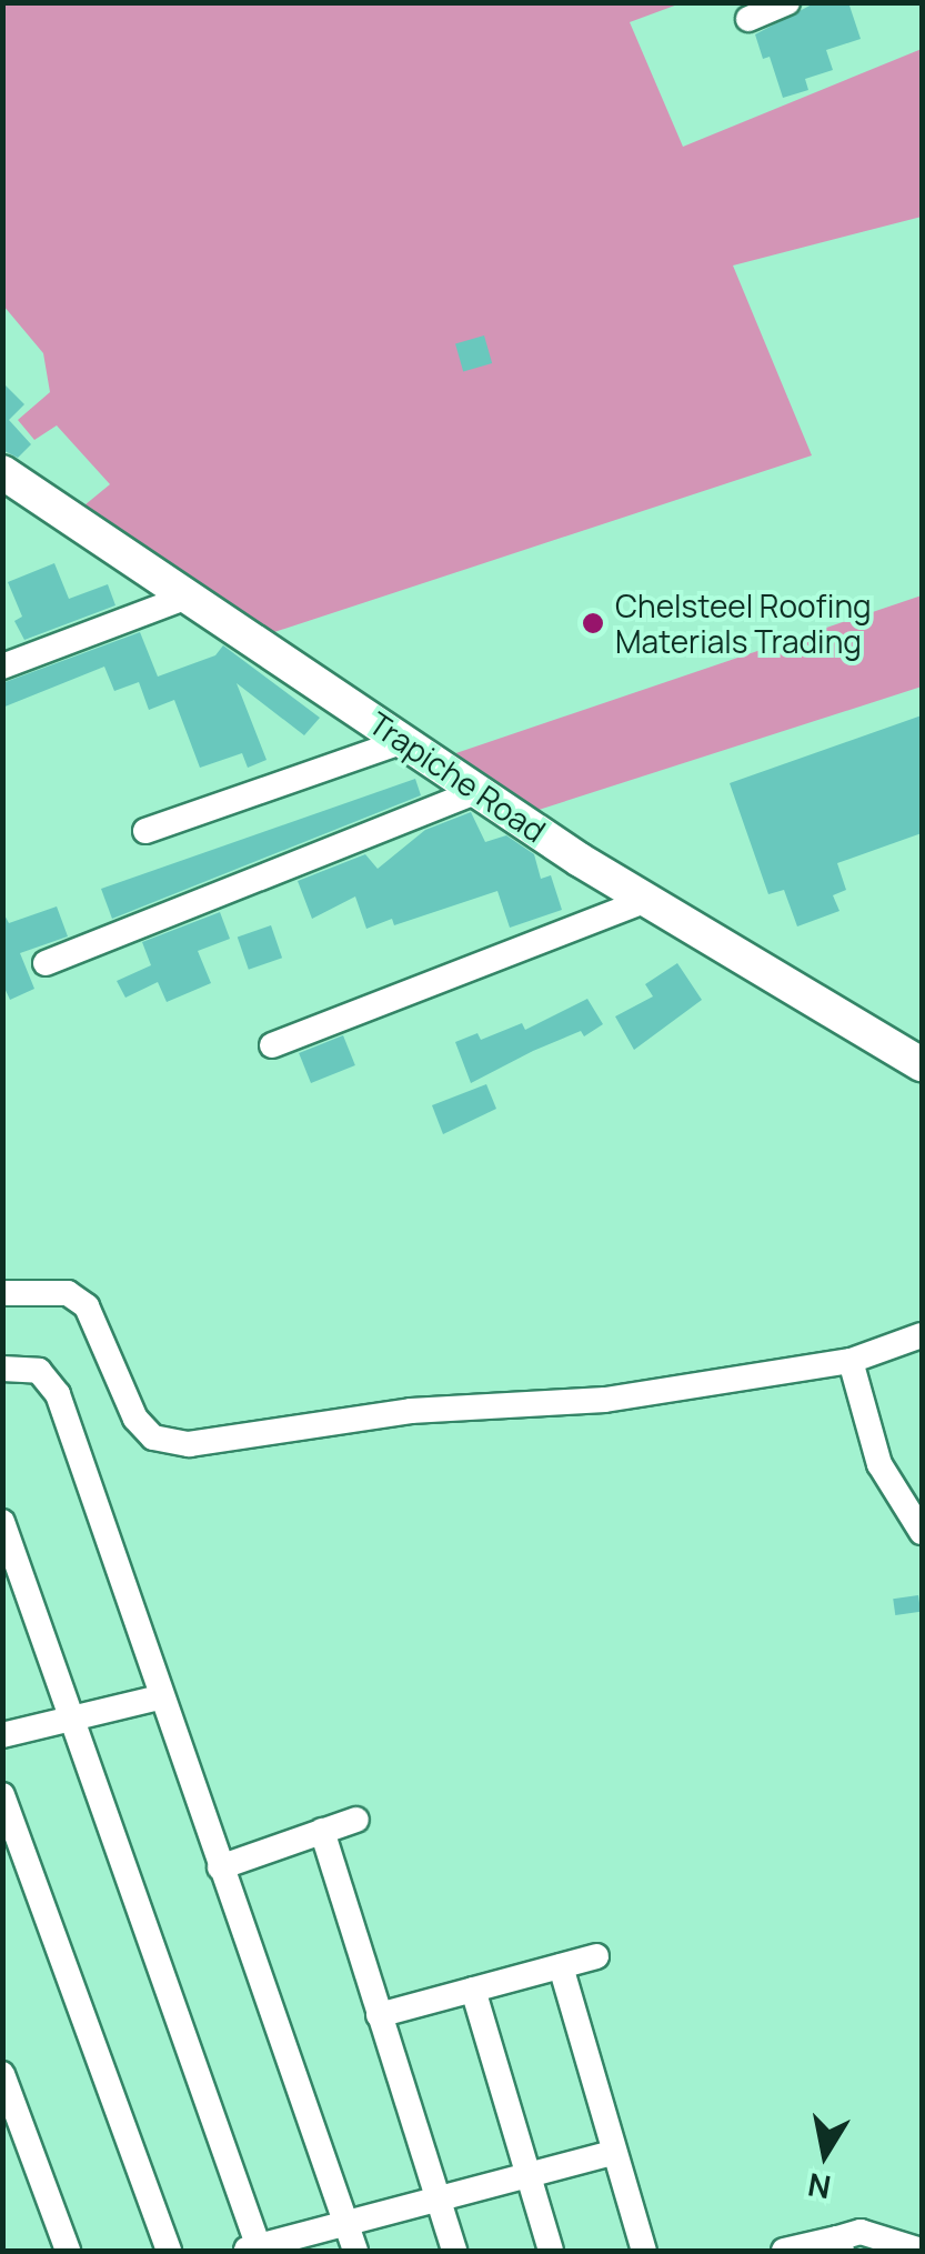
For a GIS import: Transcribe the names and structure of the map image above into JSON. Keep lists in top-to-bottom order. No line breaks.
{"streets":{"street":["Trapiche Road"]},"places":["Chelsteel Roofing Materials Trading"],"north":"bottom"}
